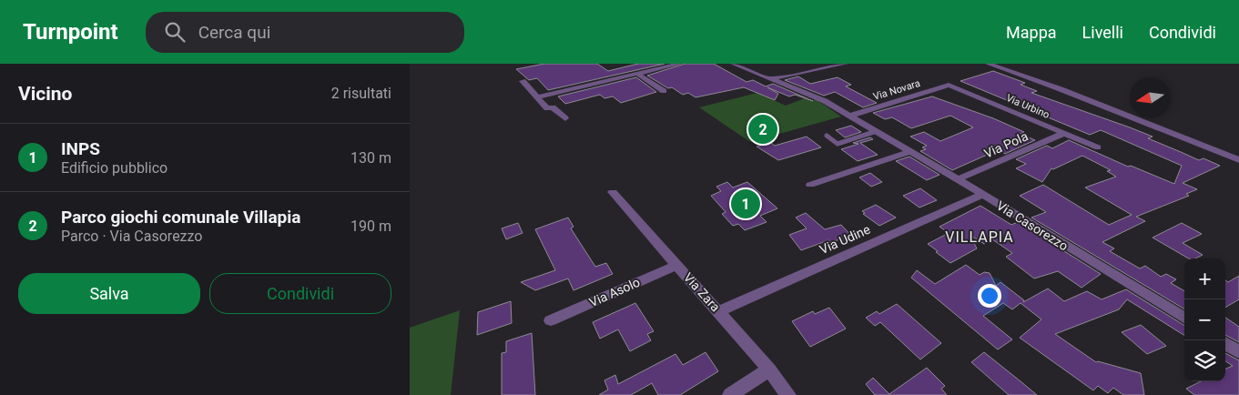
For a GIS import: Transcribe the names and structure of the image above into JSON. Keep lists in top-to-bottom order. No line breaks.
{"streets":{"street":["Via Novara","Via Urbino","Via Pola","Via Casorezzo","Via Udine","Via Asolo","Via Zara"]},"crossings":[["Via Novara","Via Urbino"],["Via Novara","Via Casorezzo"],["Via Urbino","Via Pola"],["Via Pola","Via Casorezzo"],["Via Casorezzo","Via Udine"],["Via Udine","Via Zara"],["Via Asolo","Via Zara"]],"districts":["VILLAPIA"],"north":"left","page":{"header":"Turnpoint","search":"Cerca qui","nav":["Mappa","Livelli","Condividi"],"heading":["Vicino","2 risultati"],"pins":["2","1"],"list":[{"mark":"1","name":"INPS","note":"Edificio pubblico","value":"130 m"},{"mark":"2","name":"Parco giochi comunale Villapia","note":"Parco · Via Casorezzo","value":"190 m"}],"map_buttons":["+","−"],"buttons":["Salva","Condividi"]}}
